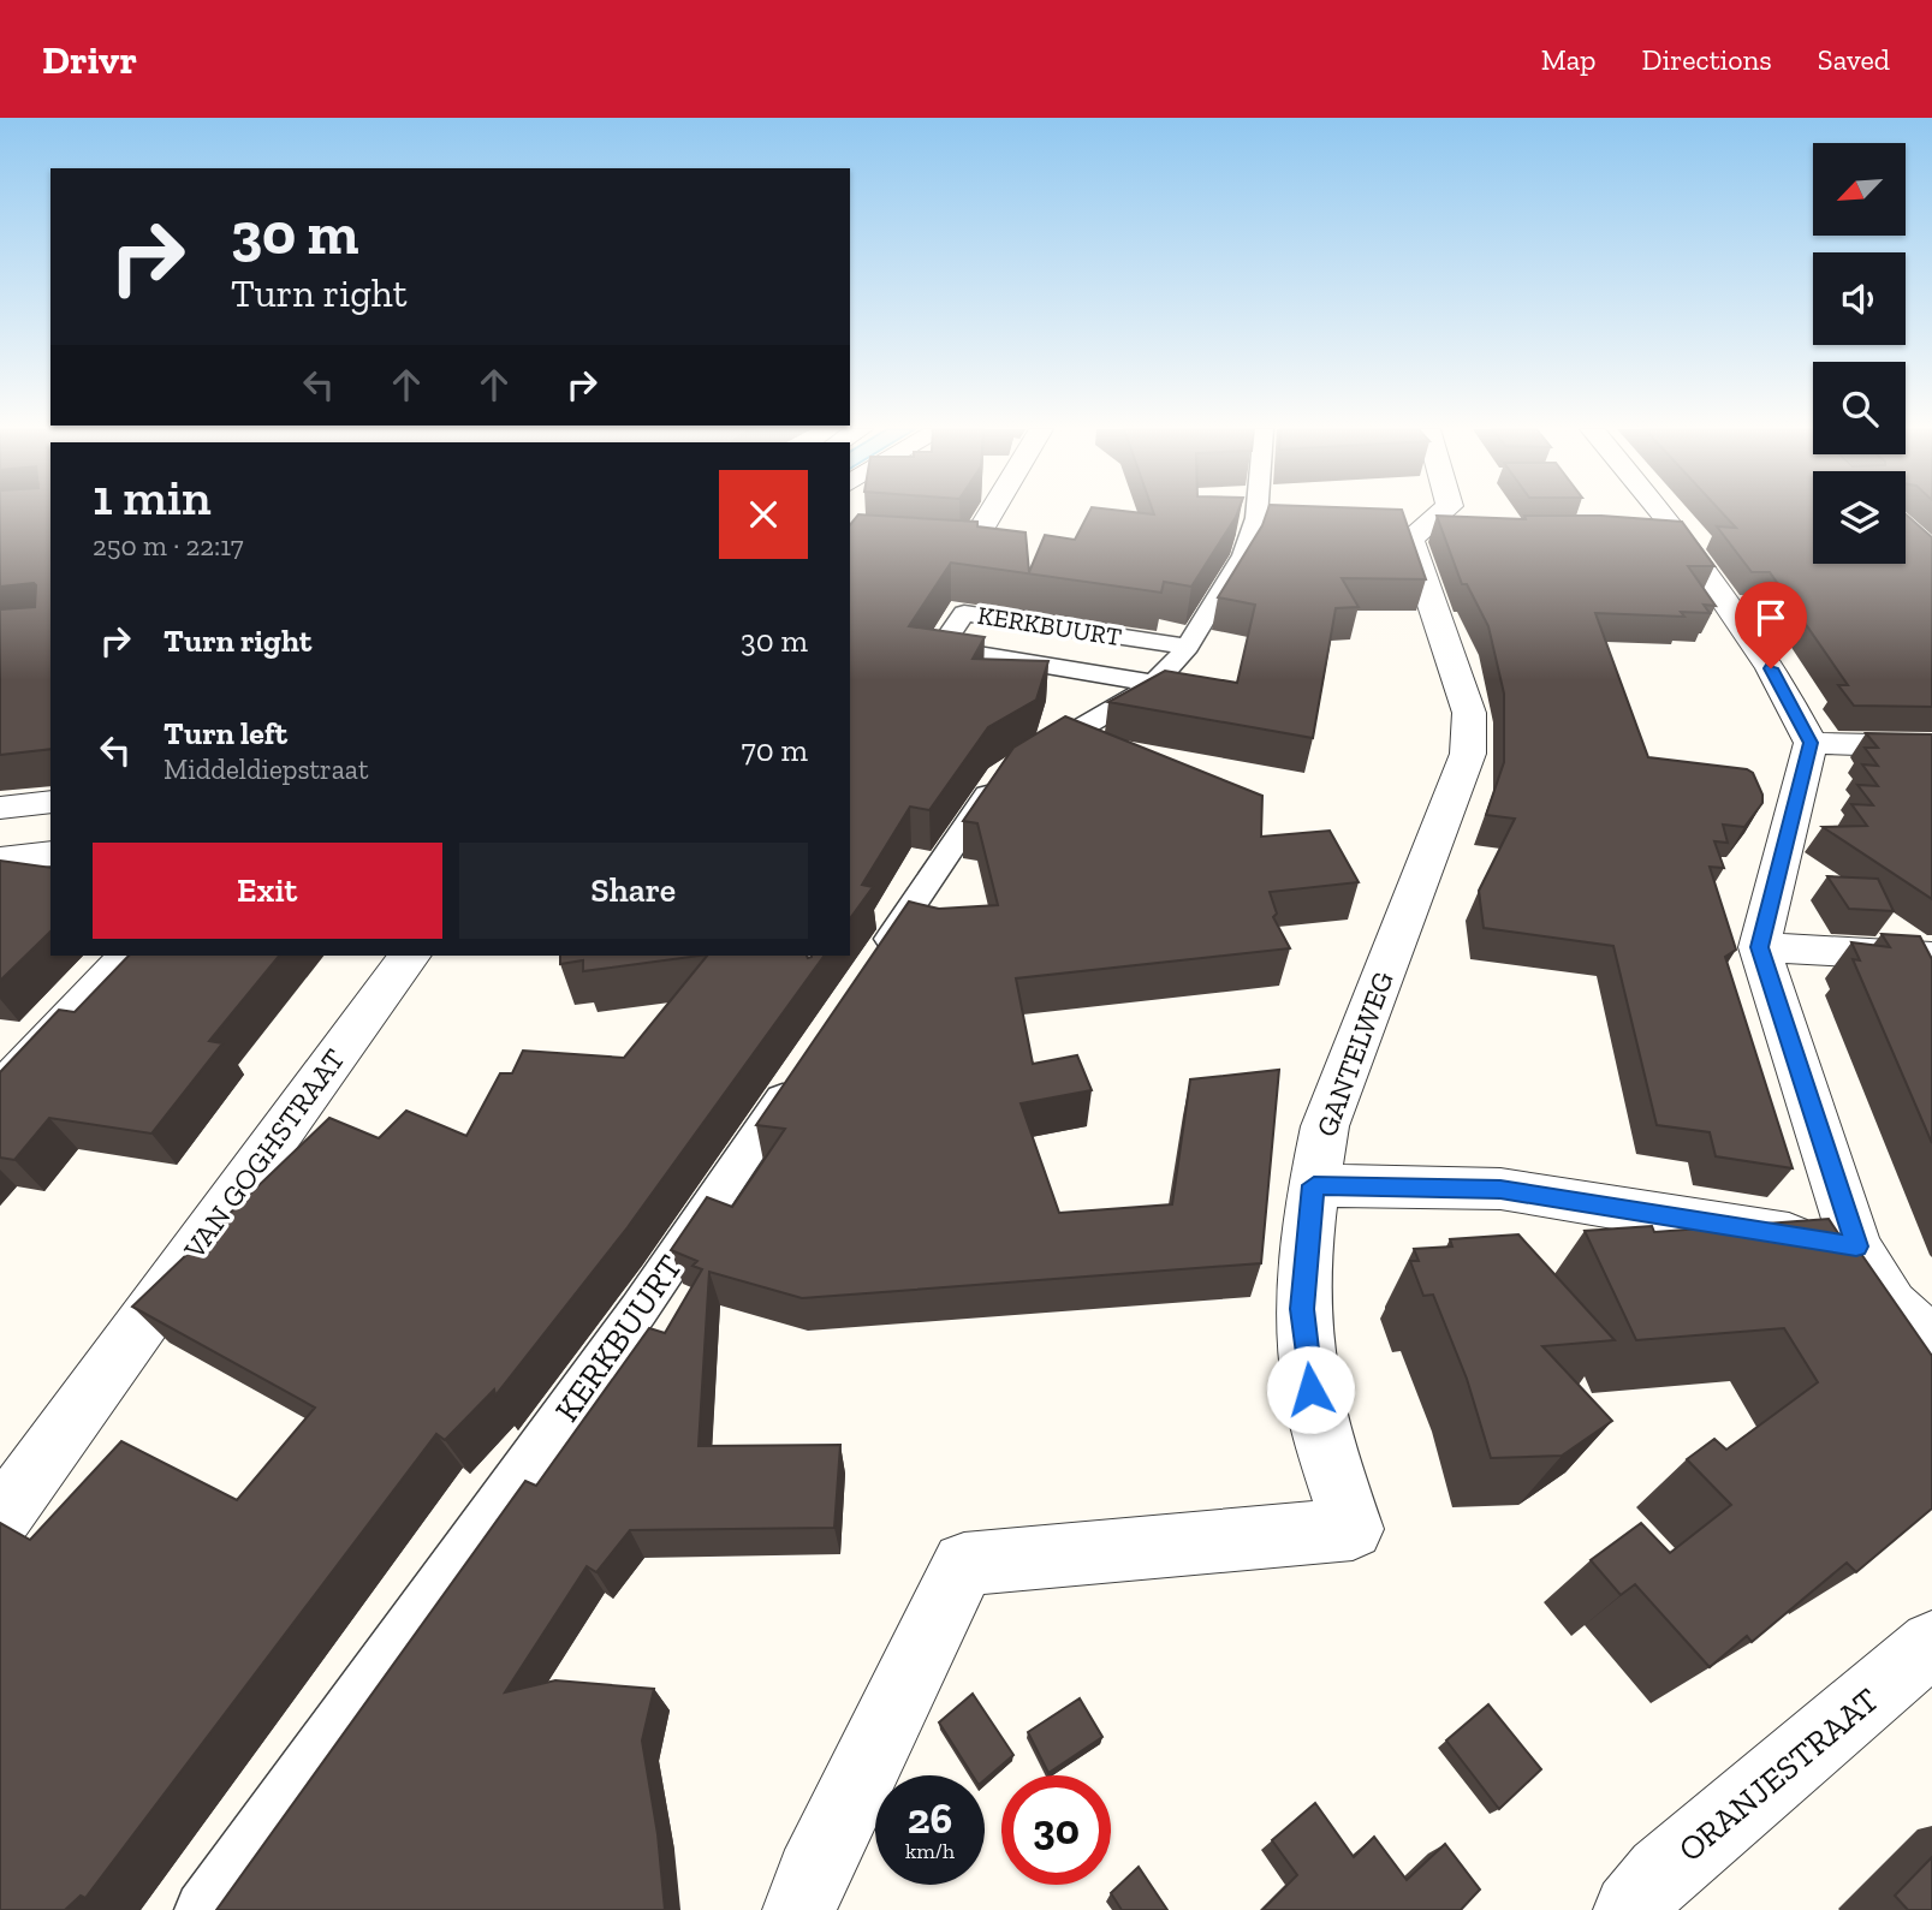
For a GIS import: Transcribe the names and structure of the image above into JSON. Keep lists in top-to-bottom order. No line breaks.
{"streets":{"street":["KERKBUURT","GANTELWEG","VAN GOGHSTRAAT","ORANJESTRAAT"]},"north":"bottom left","page":{"header":"Drivr","nav":["Map","Directions","Saved"],"turn":["30 m","Turn right"],"heading":["1 min","250 m · 22:17"],"list":[{"name":"Turn right","value":"30 m"},{"name":"Turn left","note":"Middeldiepstraat","value":"70 m"}],"buttons":["Exit","Share"],"speed":"26 km/h","limit":"30"}}
